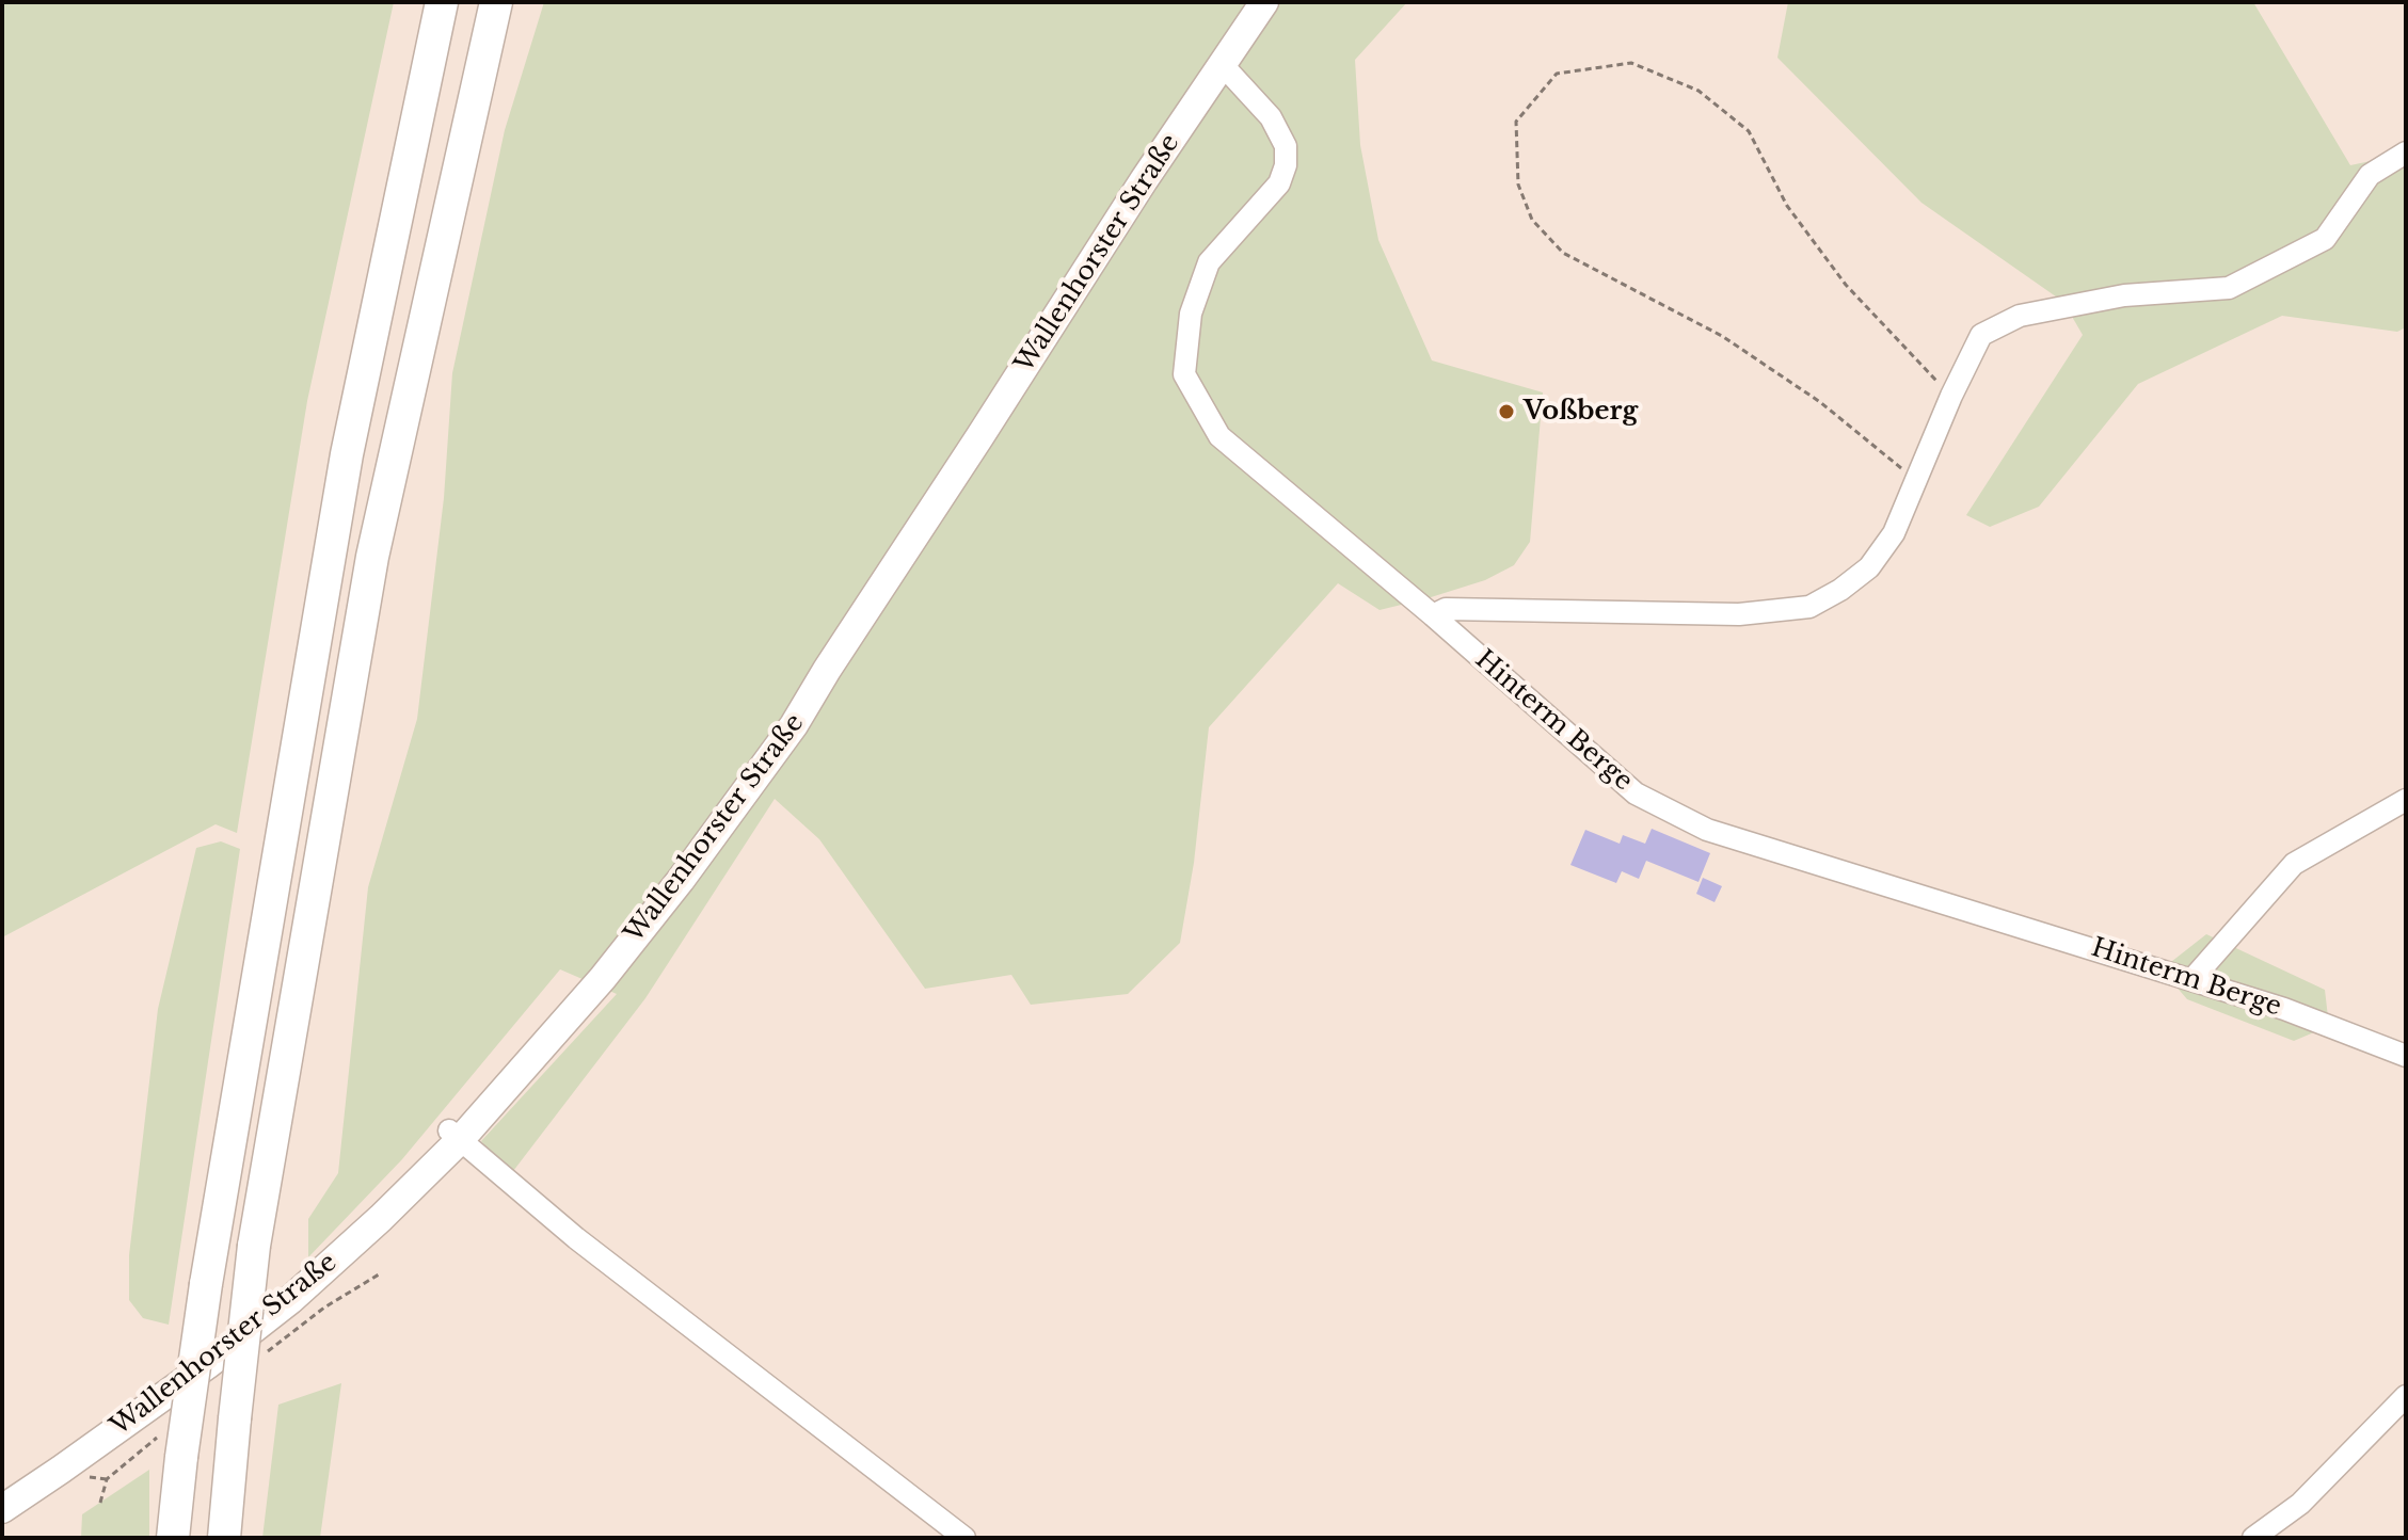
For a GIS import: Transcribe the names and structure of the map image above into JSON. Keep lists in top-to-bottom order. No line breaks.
{"streets":{"main road":["Wallenhorster Straße"],"street":["Hinterm Berge"]},"crossings":[["Wallenhorster Straße","Hinterm Berge"]],"places":["Voßberg"]}
